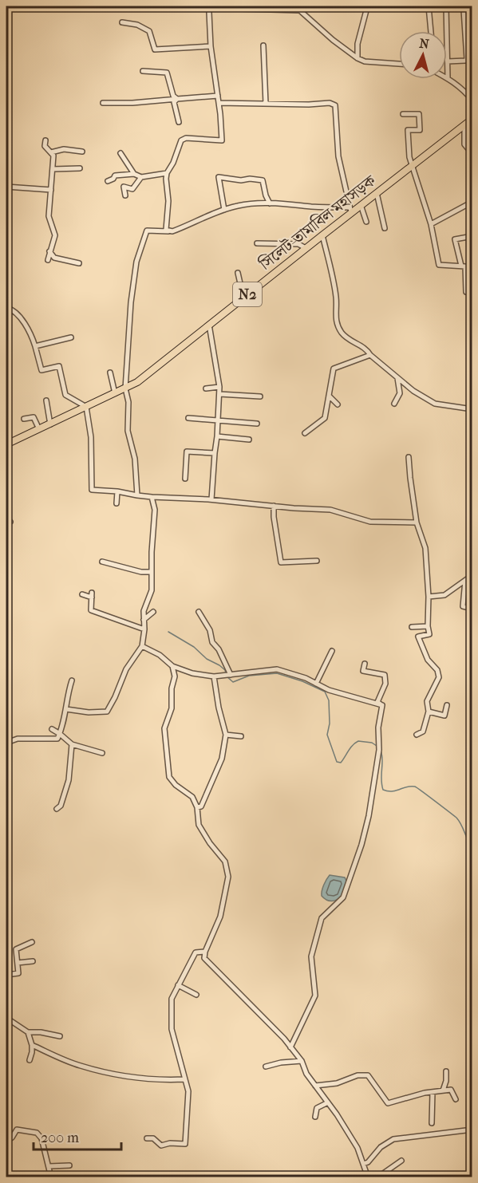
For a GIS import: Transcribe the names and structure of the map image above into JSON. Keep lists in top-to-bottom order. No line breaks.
{"streets":{"highway":["সিলেট-তামাবিল মহাসড়ক","N2"]},"scale_bar":"200 m","north":"top"}
